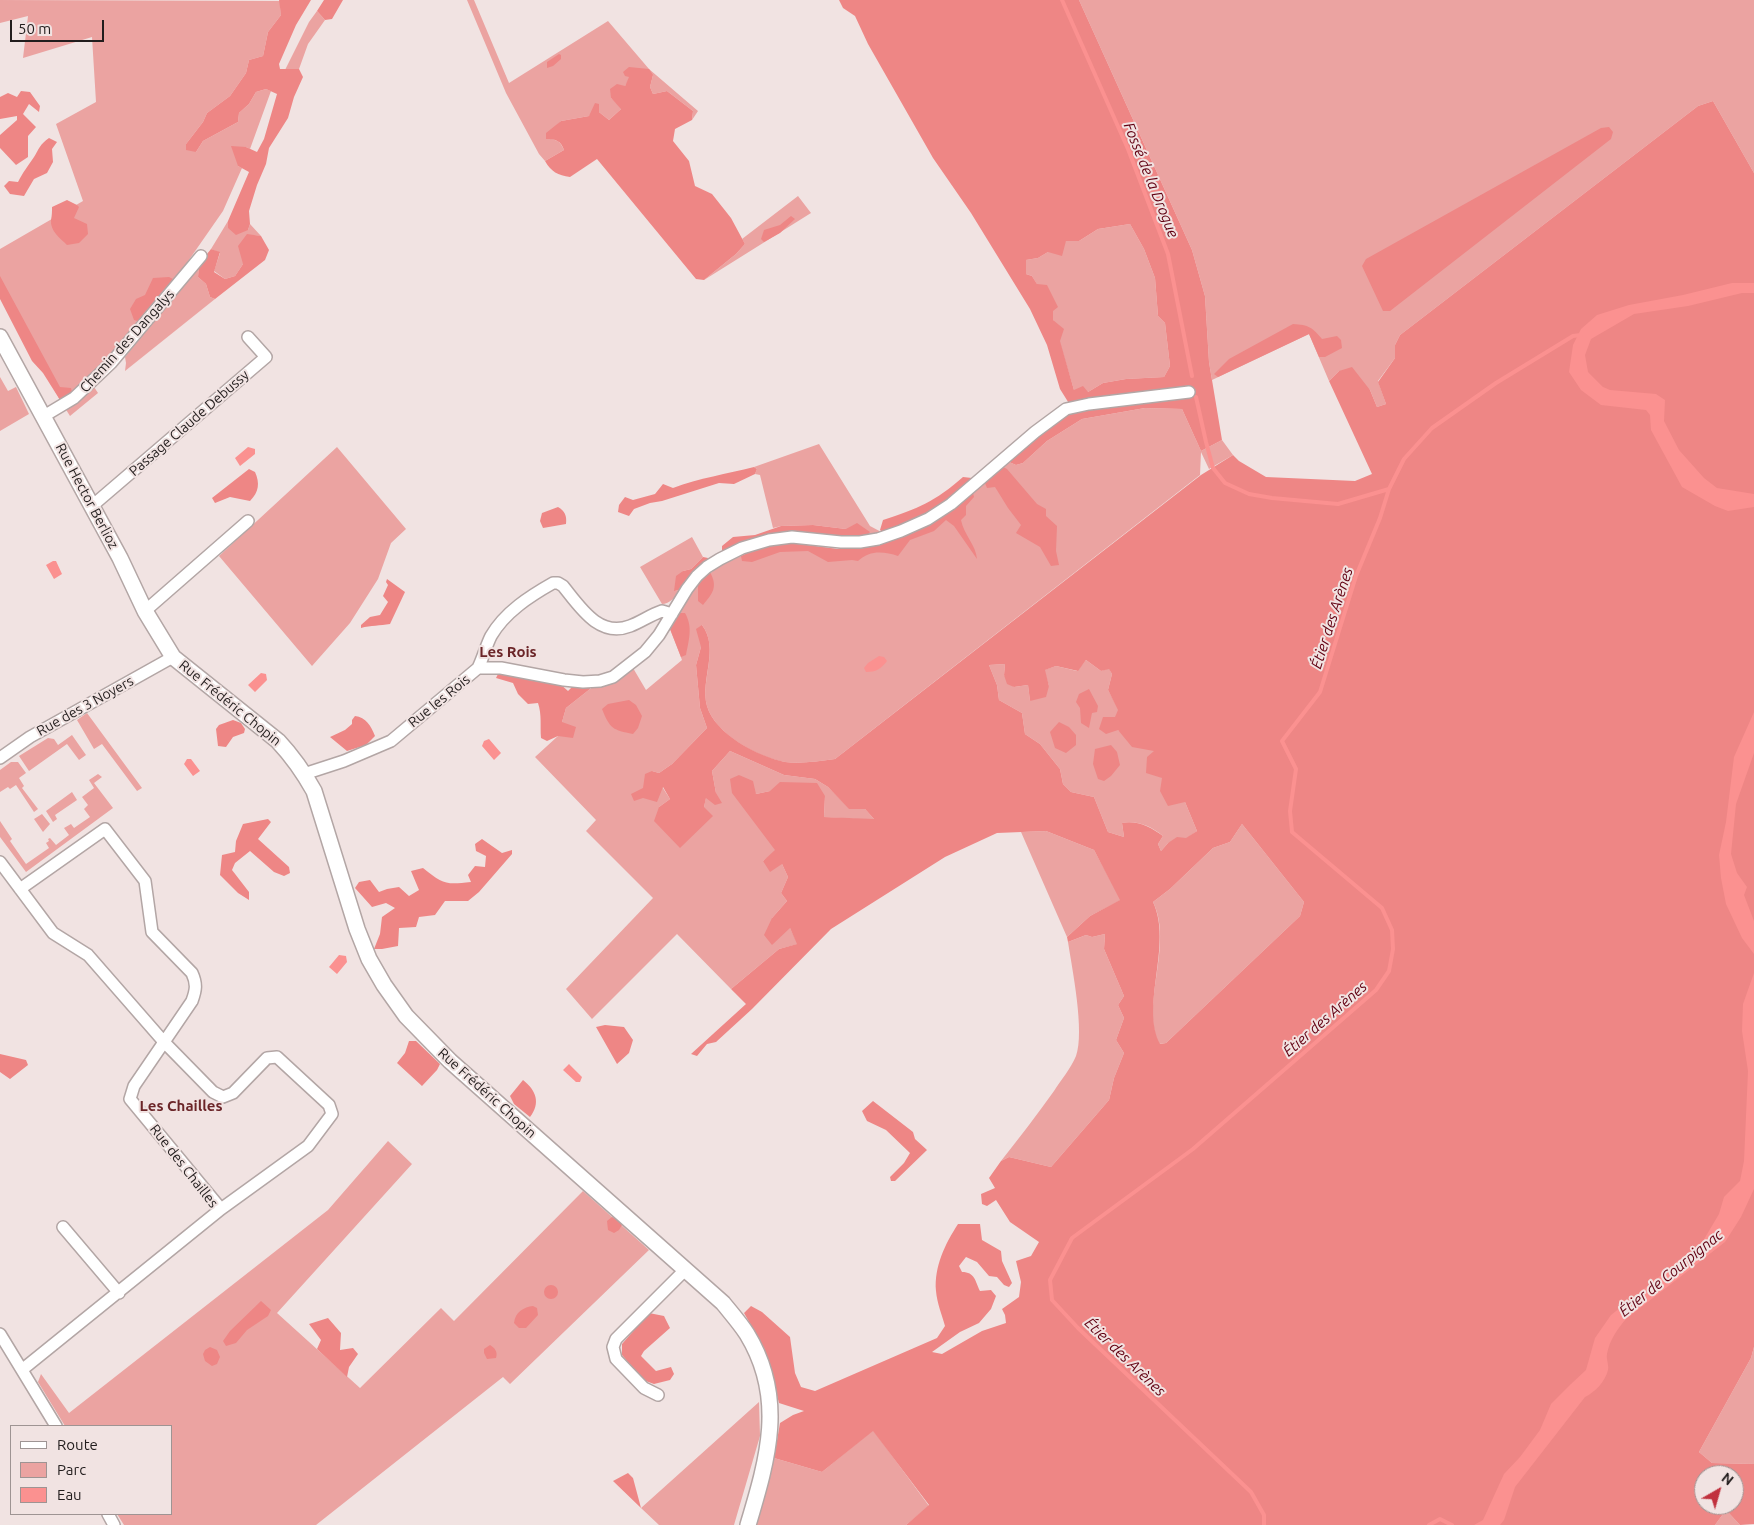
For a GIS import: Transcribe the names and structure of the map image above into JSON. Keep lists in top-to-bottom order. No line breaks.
{"streets":{"street":["Chemin des Dangalys","Passage Claude Debussy","Rue Hector Berlioz","Rue les Rois","Rue Frédéric Chopin","Rue des 3 Noyers","Rue des Chailles"]},"crossings":[["Chemin des Dangalys","Rue Hector Berlioz"],["Passage Claude Debussy","Rue Hector Berlioz"],["Rue Hector Berlioz","Rue Frédéric Chopin"],["Rue Hector Berlioz","Rue des 3 Noyers"],["Rue les Rois","Rue Frédéric Chopin"],["Rue Frédéric Chopin","Rue des 3 Noyers"]],"districts":["Les Rois","Les Chailles"],"water":["Fossé de la Drogue","Étier des Arènes","Étier de Courpignac"],"legend":["Route","Parc","Eau"],"scale_bar":"50 m","north":"top right"}
